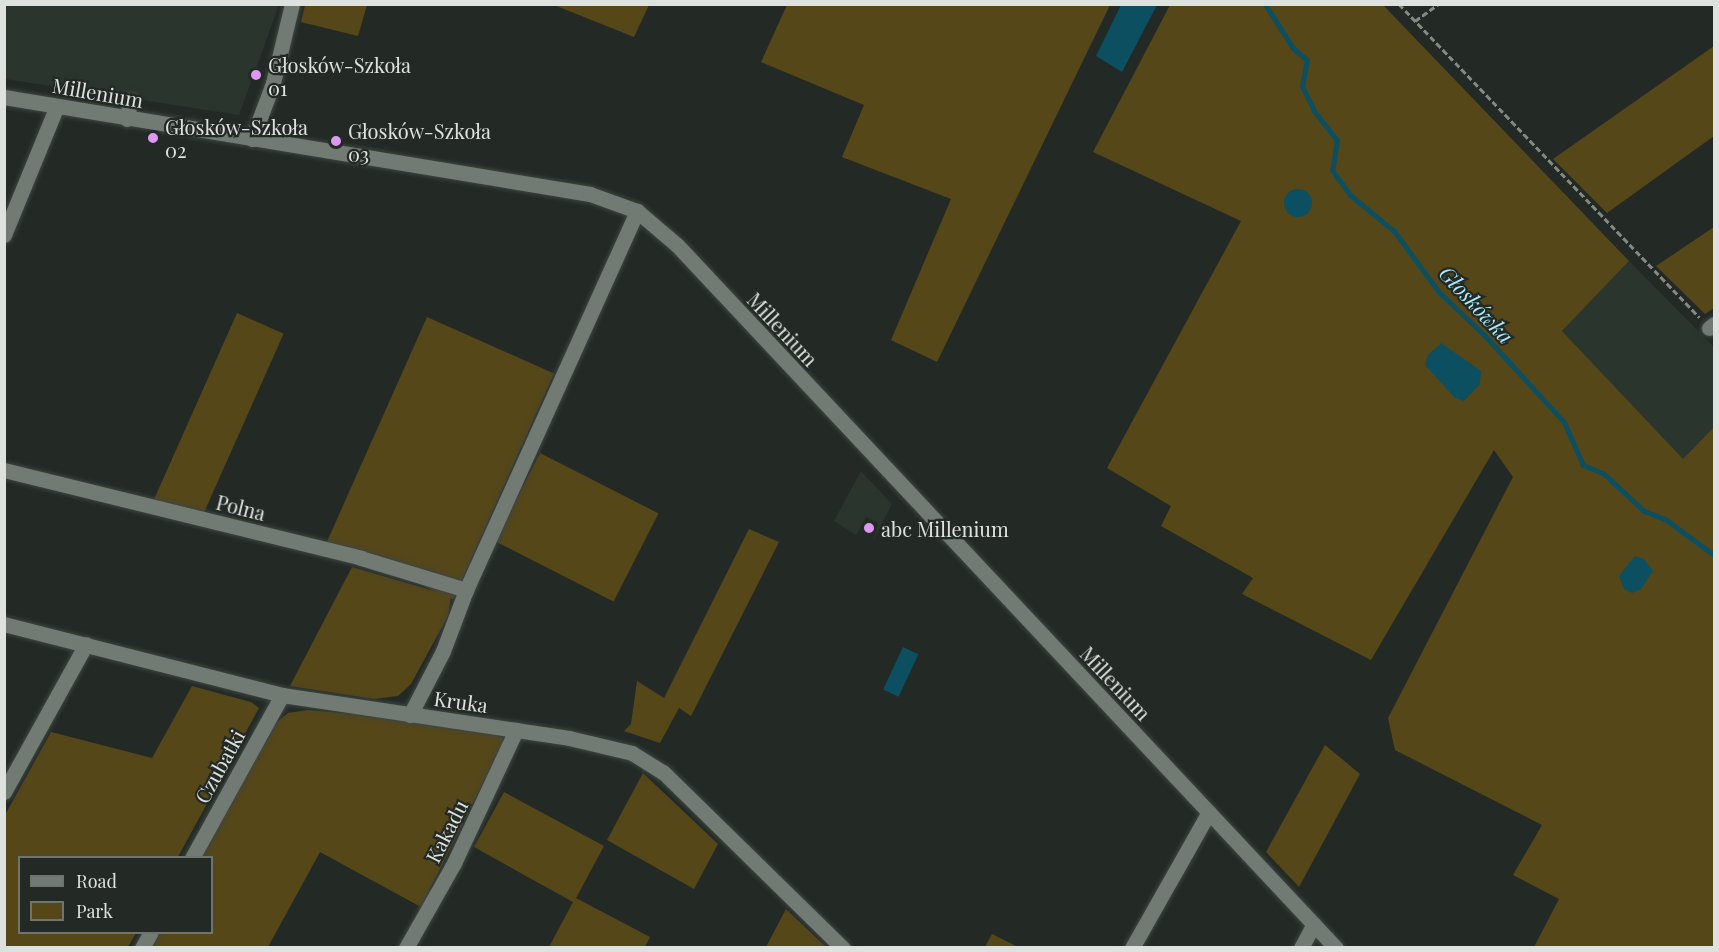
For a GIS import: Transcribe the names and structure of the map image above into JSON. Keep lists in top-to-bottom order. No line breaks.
{"streets":{"street":["Millenium","Polna","Kruka","Czubatki","Kakadu"]},"crossings":[["Kruka","Czubatki"],["Kruka","Kakadu"]],"water":["Głoskówka"],"places":["Głosków-Szkoła 01","Głosków-Szkoła 02","Głosków-Szkoła 03","abc Millenium"],"legend":["Road","Park"]}
